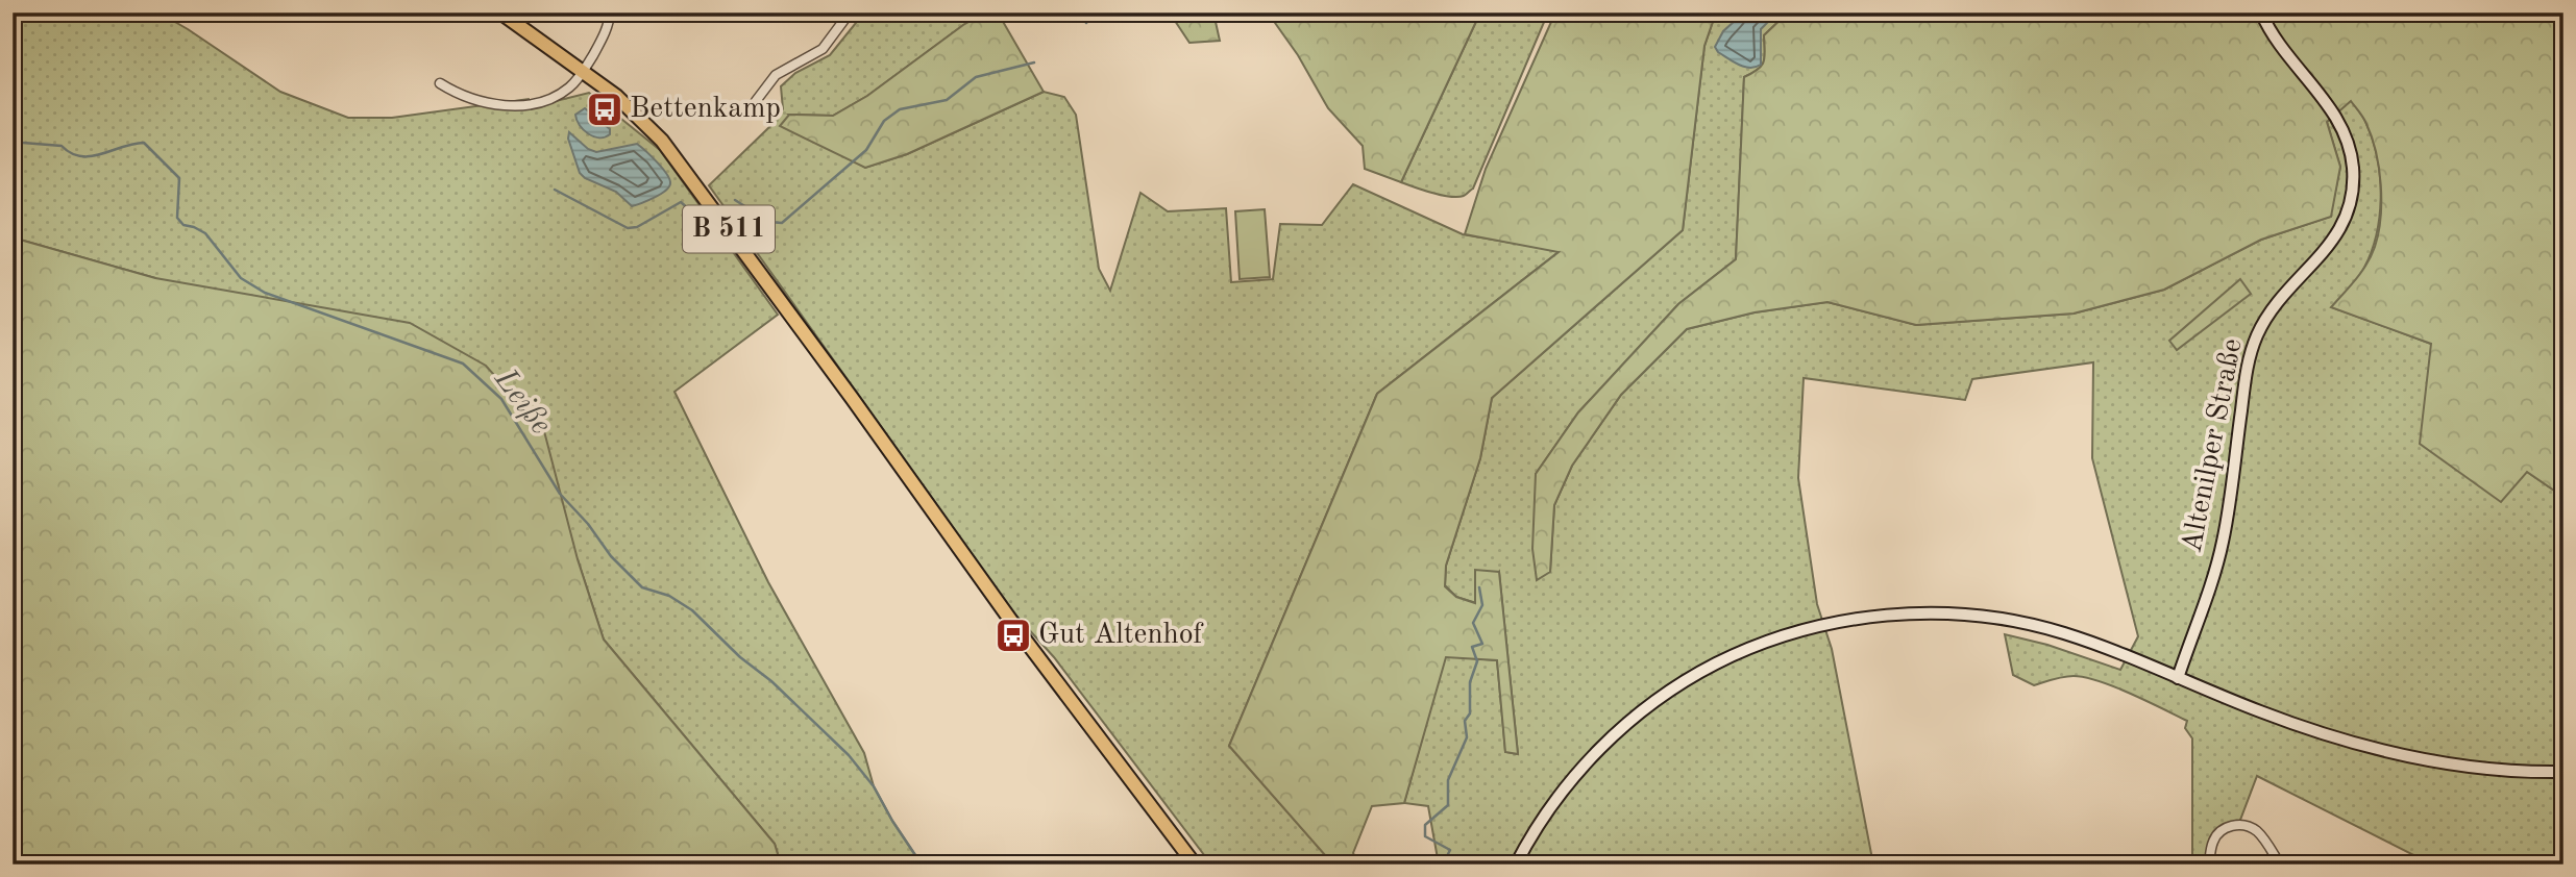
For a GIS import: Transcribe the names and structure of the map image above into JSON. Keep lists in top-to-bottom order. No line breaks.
{"streets":{"main road":["B 511","Altenilper Straße"]},"water":["Leiße"],"places":{"bus stop":["Bettenkamp","Gut Altenhof"]}}
